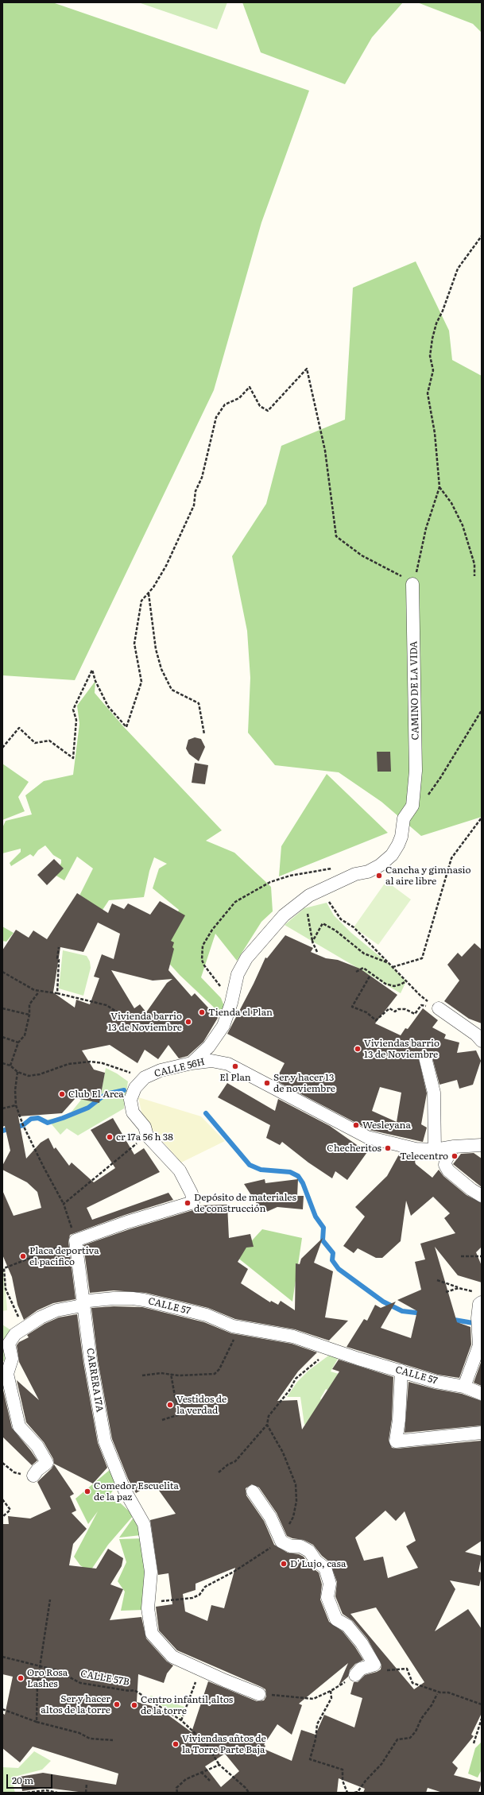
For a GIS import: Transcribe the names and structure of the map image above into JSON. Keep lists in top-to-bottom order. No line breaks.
{"streets":{"street":["CAMINO DE LA VIDA","CALLE 56H","CALLE 57","CARRERA 17A"],"path":["CALLE 57B"]},"crossings":[["CAMINO DE LA VIDA","CALLE 56H"],["CALLE 56H","CARRERA 17A"],["CALLE 57","CARRERA 17A"]],"places":["Cancha y gimnasio al aire libre","Tienda el Plan","Vivienda barrio 13 de Noviembre","Viviendas barrio 13 de Noviembre","El Plan","Ser y hacer 13 de noviembre","Club El Arca","Wesleyana","cr 17a 56 h 38","Checheritos","Telecentro","Depósito de materiales de construcción","Placa deportiva el pacifico","Vestidos de la verdad","Comedor Escuelita de la paz","D' Lujo, casa","Oro Rosa Lashes","Ser y hacer altos de la torre","Centro infantil,altos de la torre","Viviendas añtos de la Torre Parte Baja"],"scale_bar":"20 m"}
